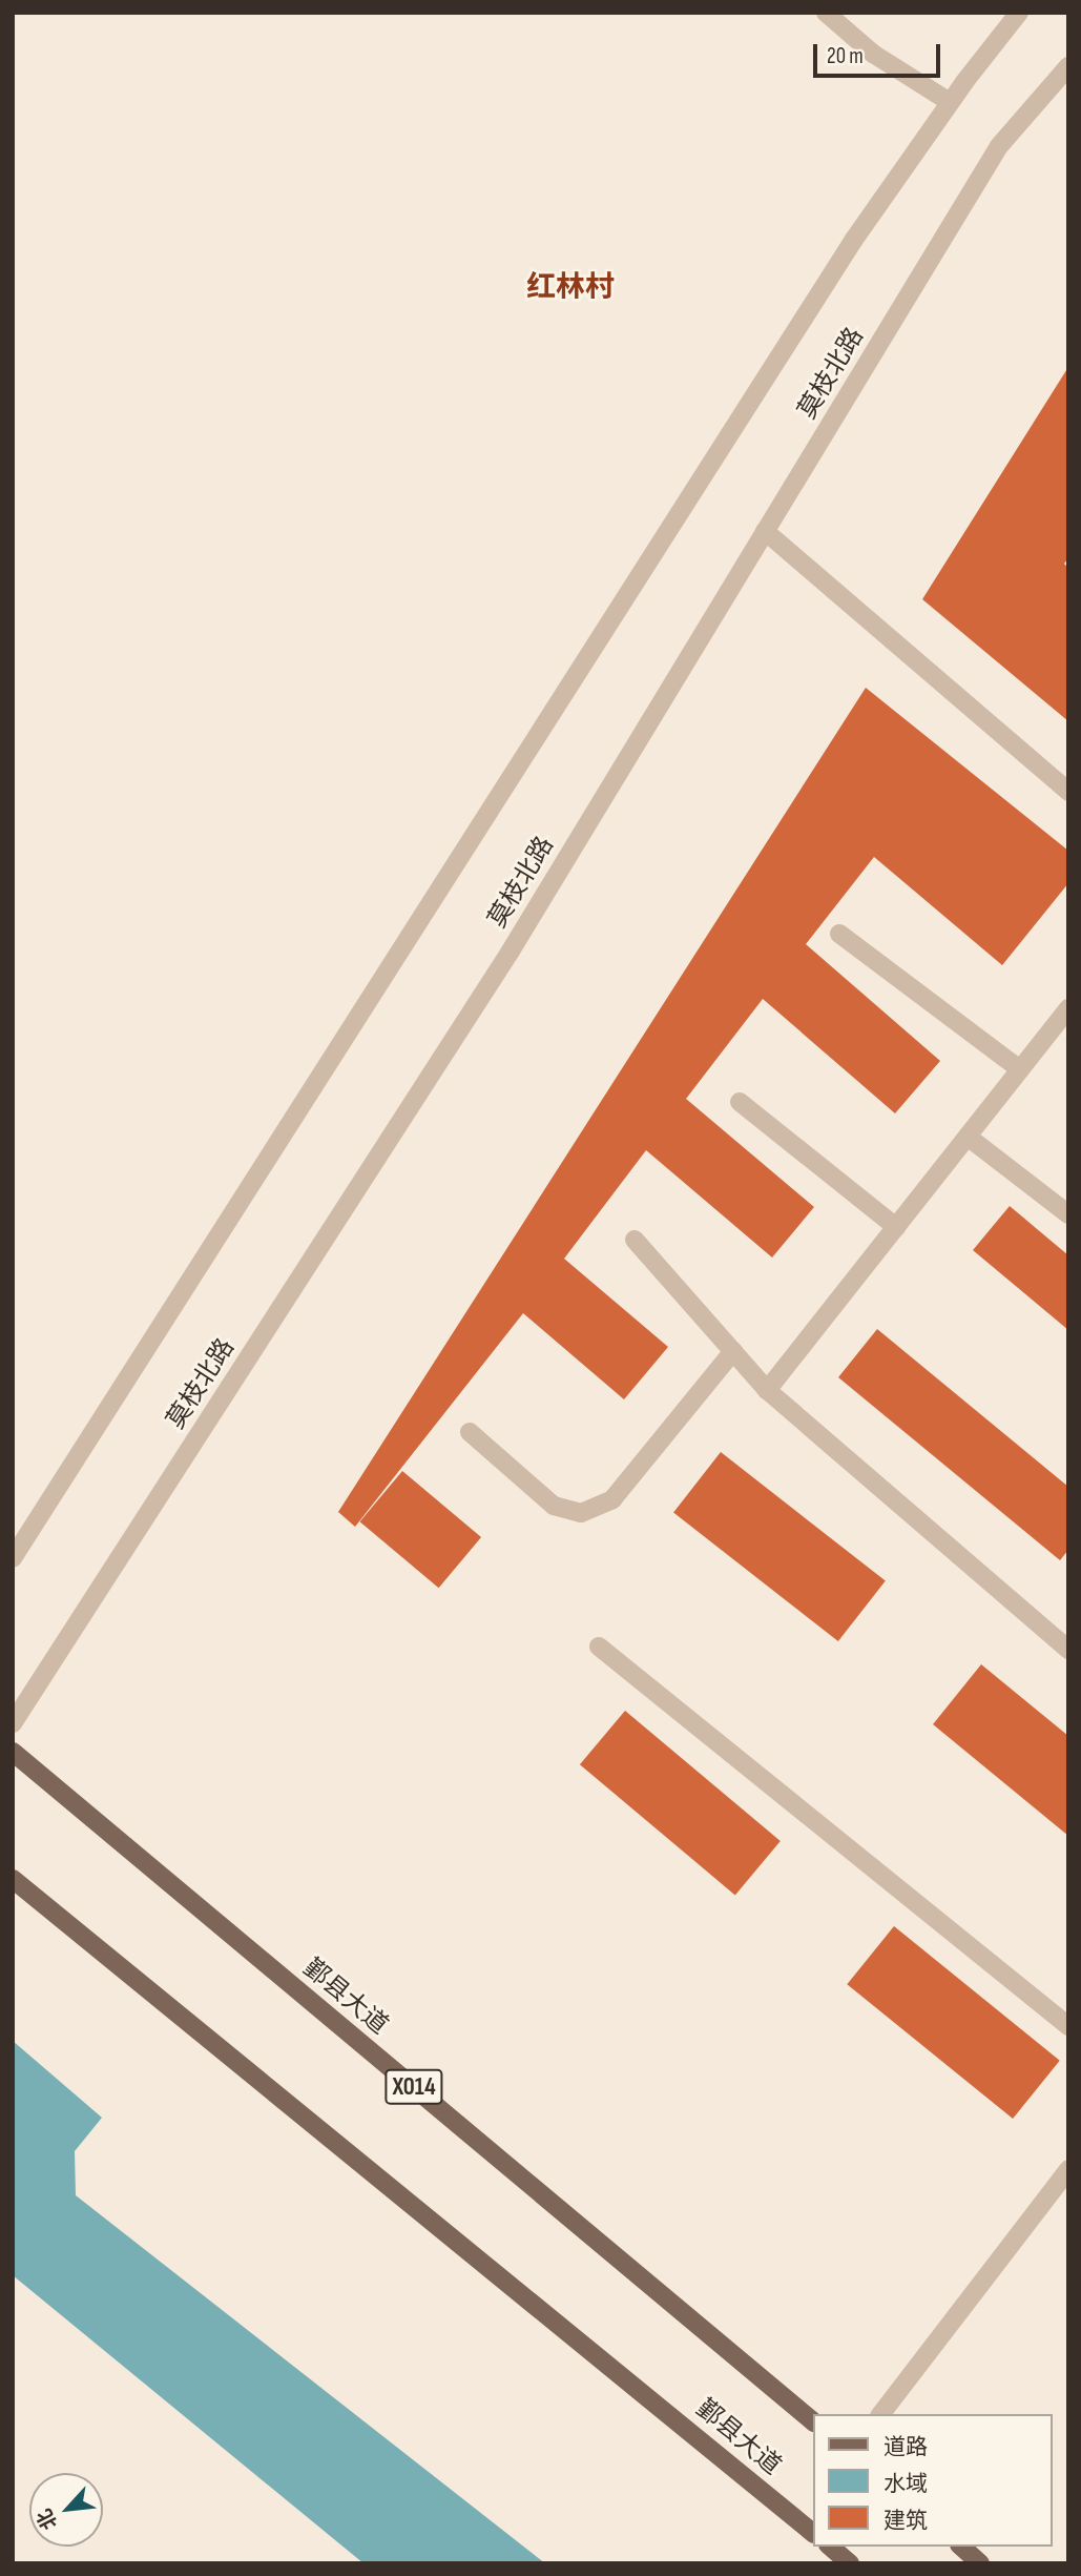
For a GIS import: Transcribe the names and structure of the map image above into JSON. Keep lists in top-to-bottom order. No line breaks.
{"streets":{"main road":["鄞县大道","X014"],"street":["莫枝北路"]},"districts":["红林村"],"legend":["道路","水域","建筑"],"scale_bar":"20 m","north":"bottom left"}
